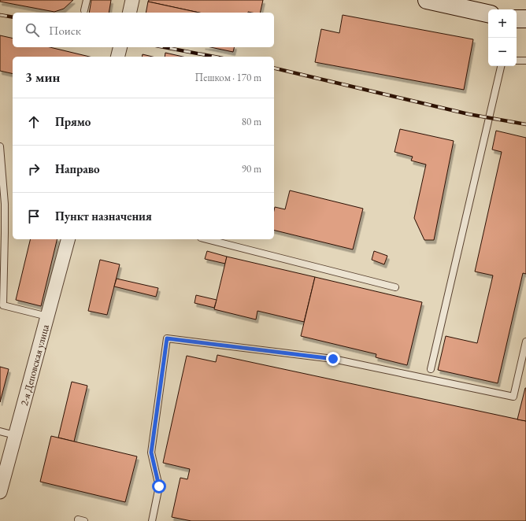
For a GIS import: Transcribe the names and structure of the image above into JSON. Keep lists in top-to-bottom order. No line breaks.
{"streets":{"street":["2-я Деповская улица"]},"page":{"map_buttons":["+","−"],"search":"Поиск","heading":["3 мин","Пешком · 170 m"],"list":[["Прямо","80 m"],["Направо","90 m"],"Пункт назначения"]}}
